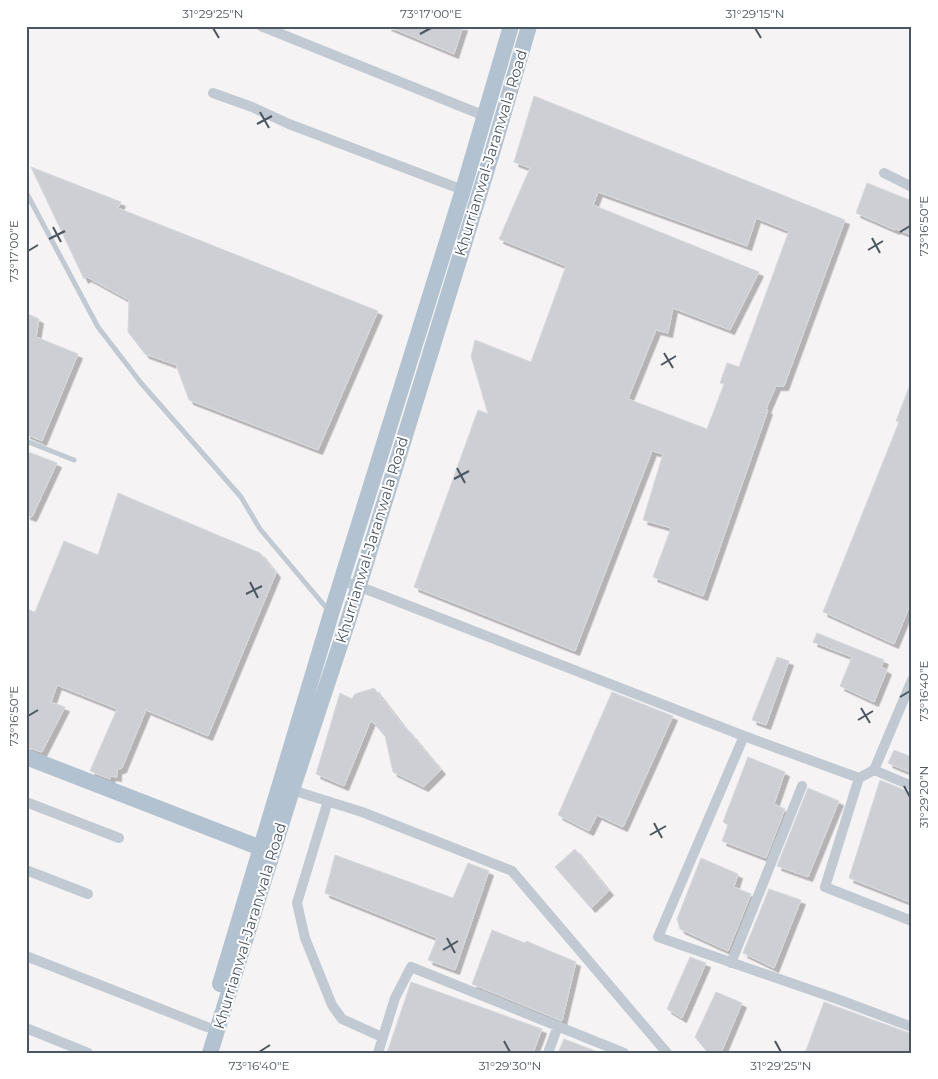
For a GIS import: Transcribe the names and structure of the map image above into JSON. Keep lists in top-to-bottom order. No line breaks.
{"streets":{"main road":["Khurrianwal-Jaranwala Road"]},"coordinates":["31°29'25\"N","73°17'00\"E","31°29'15\"N","73°16'50\"E","73°16'40\"E","31°29'20\"N","31°29'30\"N"]}
